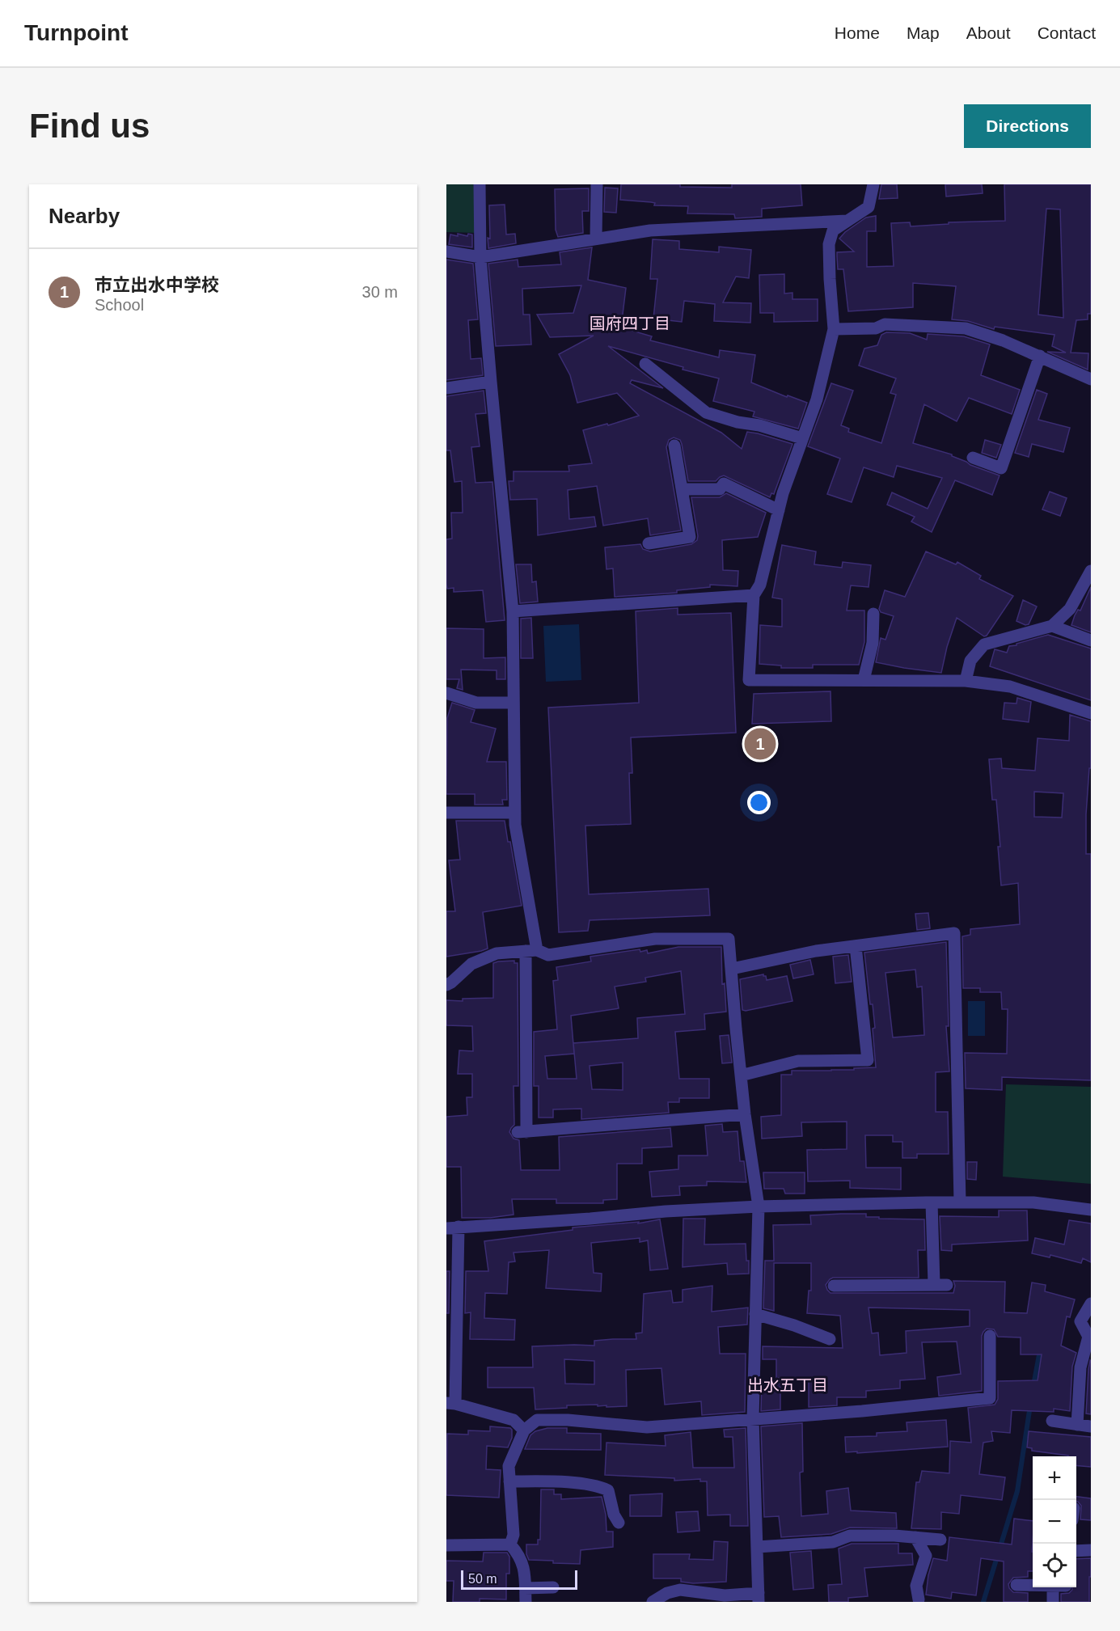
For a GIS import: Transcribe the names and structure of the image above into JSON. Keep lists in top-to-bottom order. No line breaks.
{"districts":["国府四丁目","出水五丁目"],"scale_bar":"50 m","page":{"header":"Turnpoint","nav":["Home","Map","About","Contact"],"buttons":"Directions","title":"Find us","heading":"Nearby","list":[{"mark":"1","name":"市立出水中学校","note":"School","value":"30 m"}],"pins":"1","map_buttons":["+","−"],"scale":"50 m"}}
